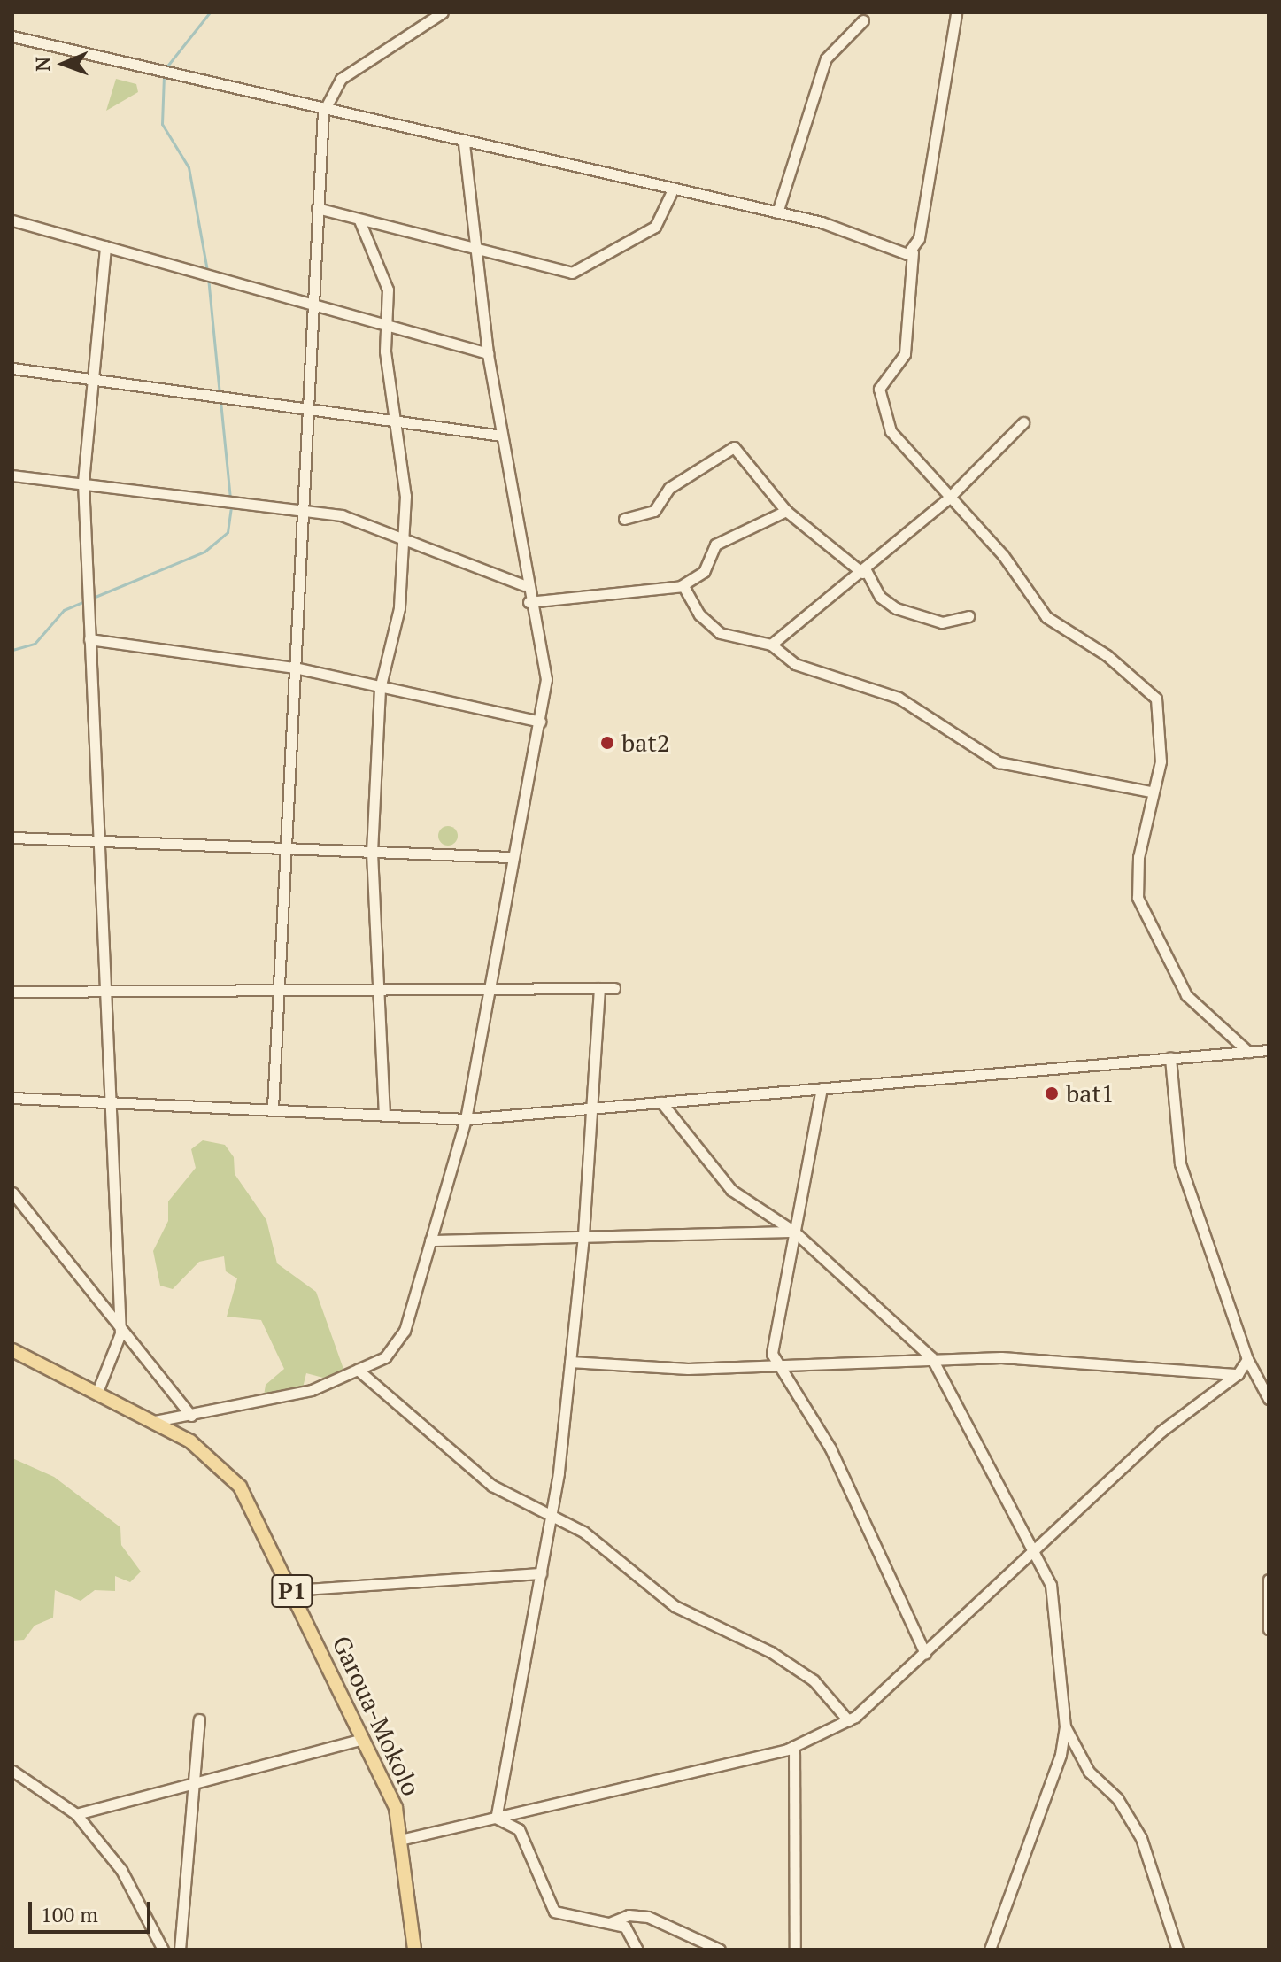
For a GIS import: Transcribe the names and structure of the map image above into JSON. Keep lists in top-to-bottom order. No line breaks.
{"streets":{"main road":["P1","Garoua-Mokolo"]},"places":["bat2","bat1"],"scale_bar":"100 m","north":"left"}
